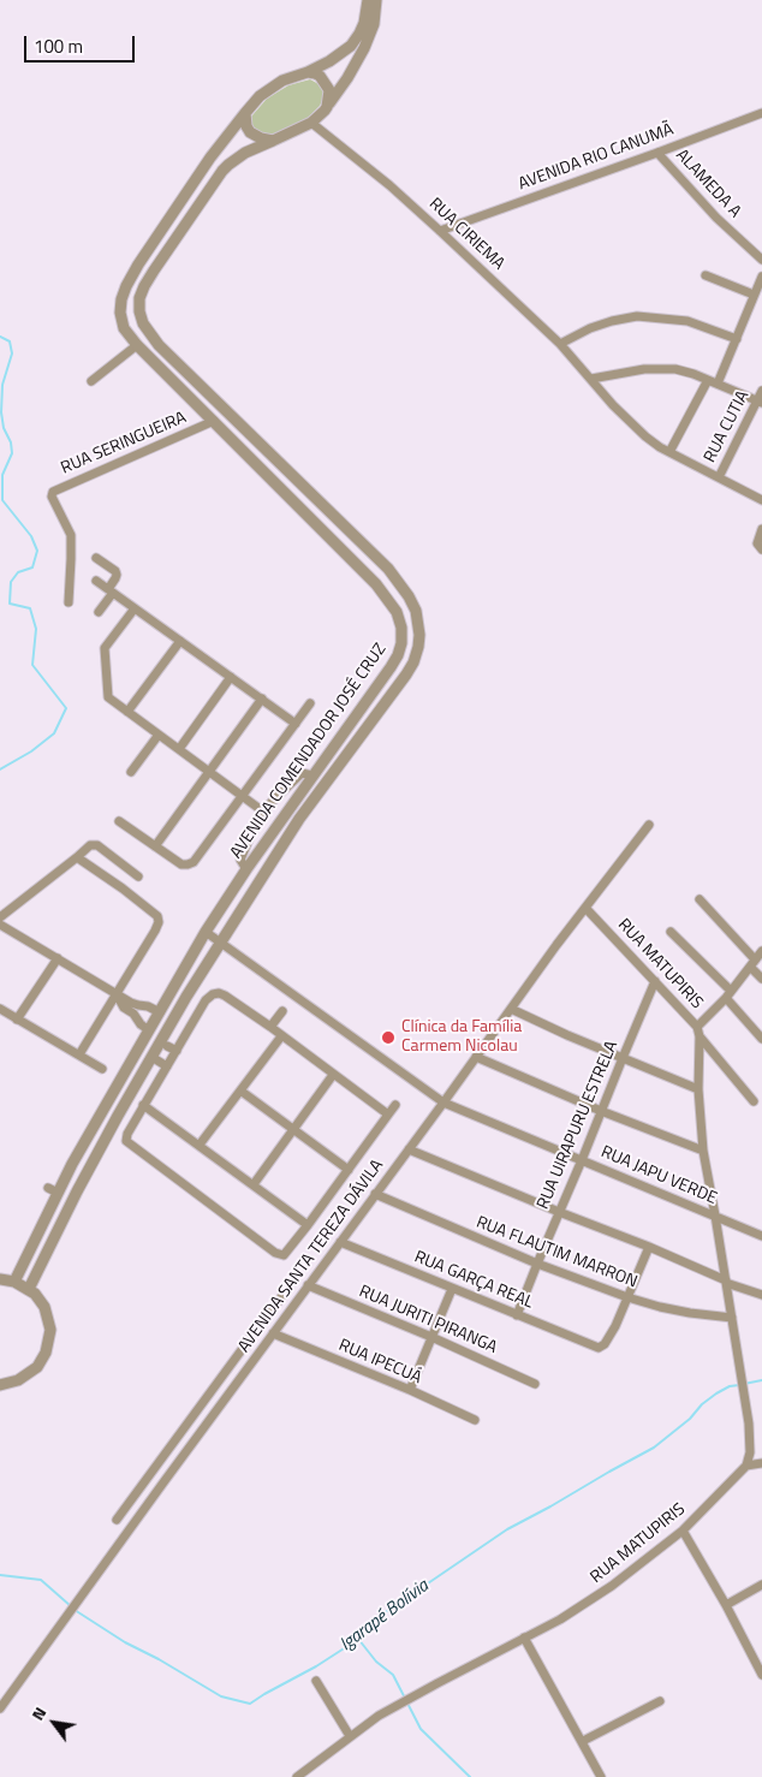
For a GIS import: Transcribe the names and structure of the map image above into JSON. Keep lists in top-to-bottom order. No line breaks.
{"streets":{"street":["AVENIDA RIO CANUMÃ","ALAMEDA A","RUA CIRIEMA","RUA CUTIA","RUA SERINGUEIRA","AVENIDA COMENDADOR JOSÉ CRUZ","RUA MATUPIRIS","RUA UIRAPURU ESTRELA","RUA JAPU VERDE","RUA FLAUTIM MARRON","AVENIDA SANTA TEREZA DÁVILA","RUA GARÇA REAL","RUA JURITI PIRANGA","RUA IPECUÁ"]},"crossings":[["AVENIDA RIO CANUMÃ","ALAMEDA A"],["AVENIDA RIO CANUMÃ","RUA CIRIEMA"],["RUA CIRIEMA","RUA CUTIA"],["RUA CIRIEMA","AVENIDA COMENDADOR JOSÉ CRUZ"],["RUA SERINGUEIRA","AVENIDA COMENDADOR JOSÉ CRUZ"],["AVENIDA COMENDADOR JOSÉ CRUZ","RUA JAPU VERDE"],["RUA MATUPIRIS","RUA UIRAPURU ESTRELA"],["RUA MATUPIRIS","RUA JAPU VERDE"],["RUA MATUPIRIS","RUA FLAUTIM MARRON"],["RUA MATUPIRIS","AVENIDA SANTA TEREZA DÁVILA"],["RUA UIRAPURU ESTRELA","RUA JAPU VERDE"],["RUA UIRAPURU ESTRELA","RUA FLAUTIM MARRON"],["RUA UIRAPURU ESTRELA","RUA GARÇA REAL"],["RUA JAPU VERDE","AVENIDA SANTA TEREZA DÁVILA"],["RUA FLAUTIM MARRON","AVENIDA SANTA TEREZA DÁVILA"],["RUA FLAUTIM MARRON","RUA GARÇA REAL"],["AVENIDA SANTA TEREZA DÁVILA","RUA GARÇA REAL"],["AVENIDA SANTA TEREZA DÁVILA","RUA JURITI PIRANGA"],["AVENIDA SANTA TEREZA DÁVILA","RUA IPECUÁ"]],"water":["Igarapé Bolívia"],"places":["Clínica da Família Carmem Nicolau"],"scale_bar":"100 m","north":"top left"}
